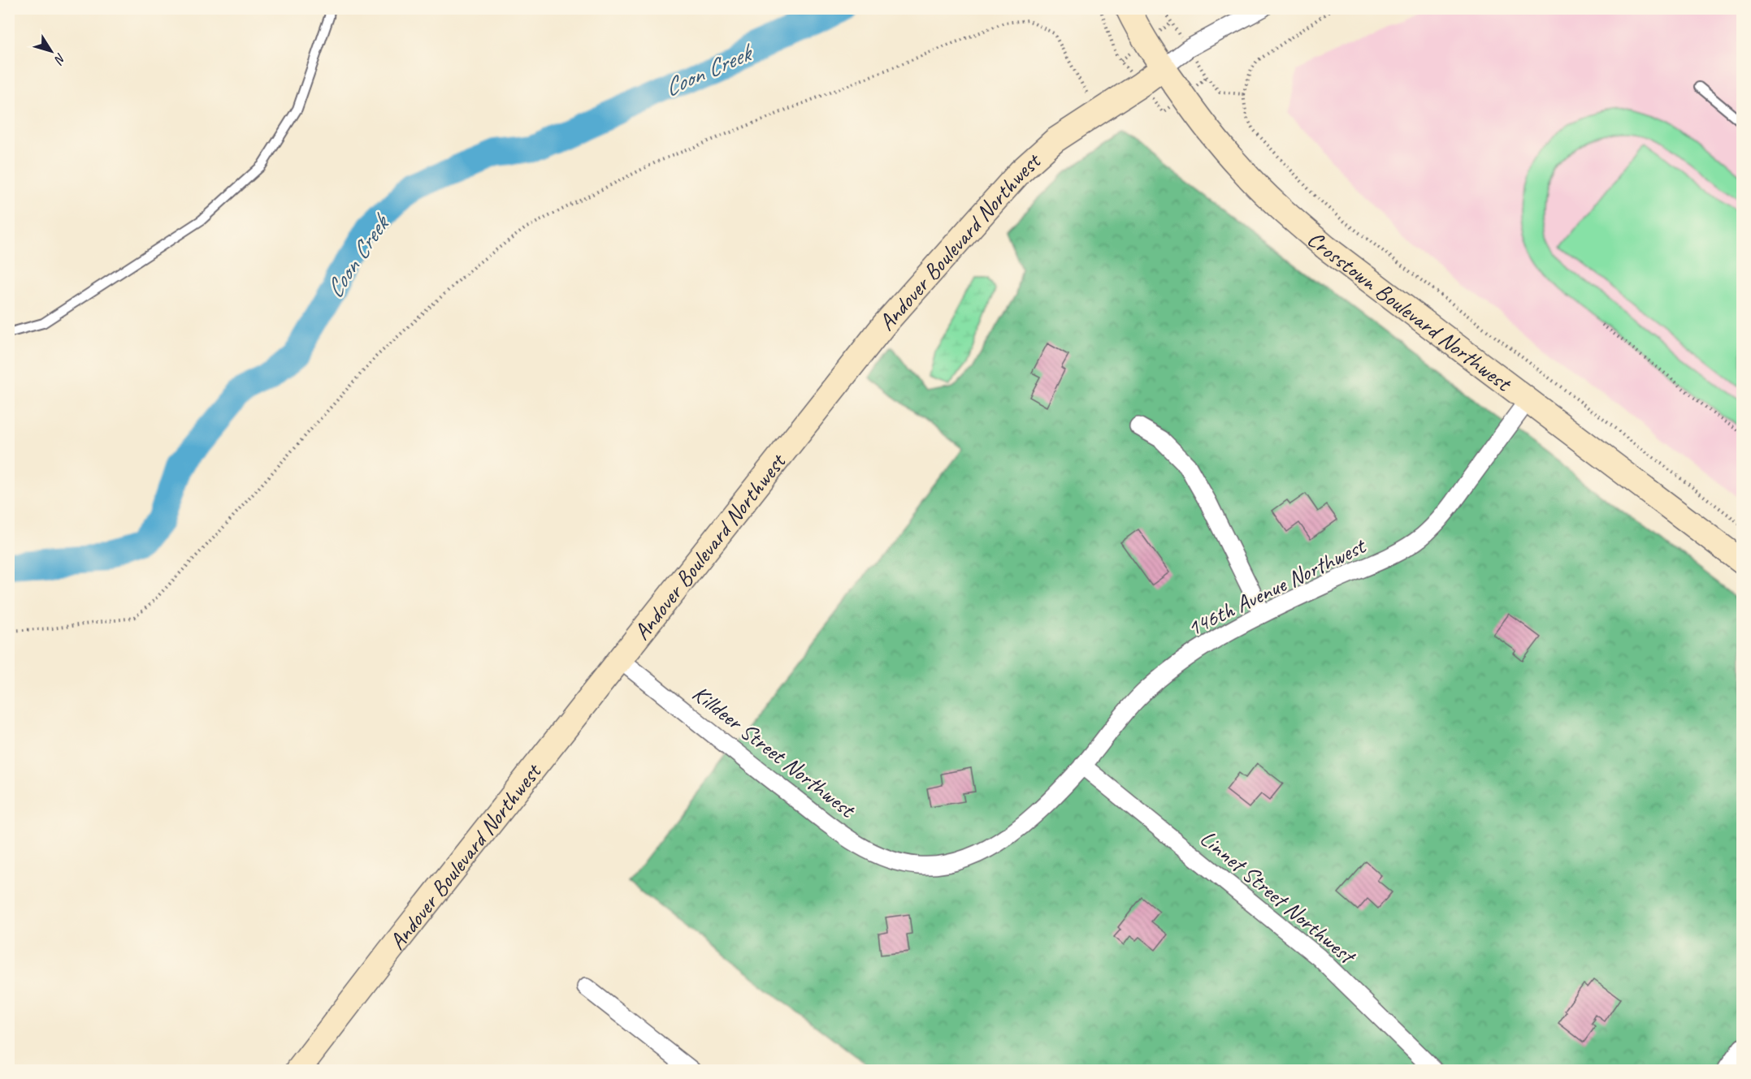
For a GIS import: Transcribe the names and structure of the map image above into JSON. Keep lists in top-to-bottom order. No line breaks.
{"streets":{"street":["Andover Boulevard Northwest","Crosstown Boulevard Northwest","146th Avenue Northwest","Killdeer Street Northwest","Linnet Street Northwest"]},"crossings":[["Andover Boulevard Northwest","Crosstown Boulevard Northwest"],["Andover Boulevard Northwest","Killdeer Street Northwest"],["Crosstown Boulevard Northwest","146th Avenue Northwest"],["146th Avenue Northwest","Killdeer Street Northwest"],["146th Avenue Northwest","Linnet Street Northwest"]],"water":["Coon Creek"],"north":"bottom right"}
